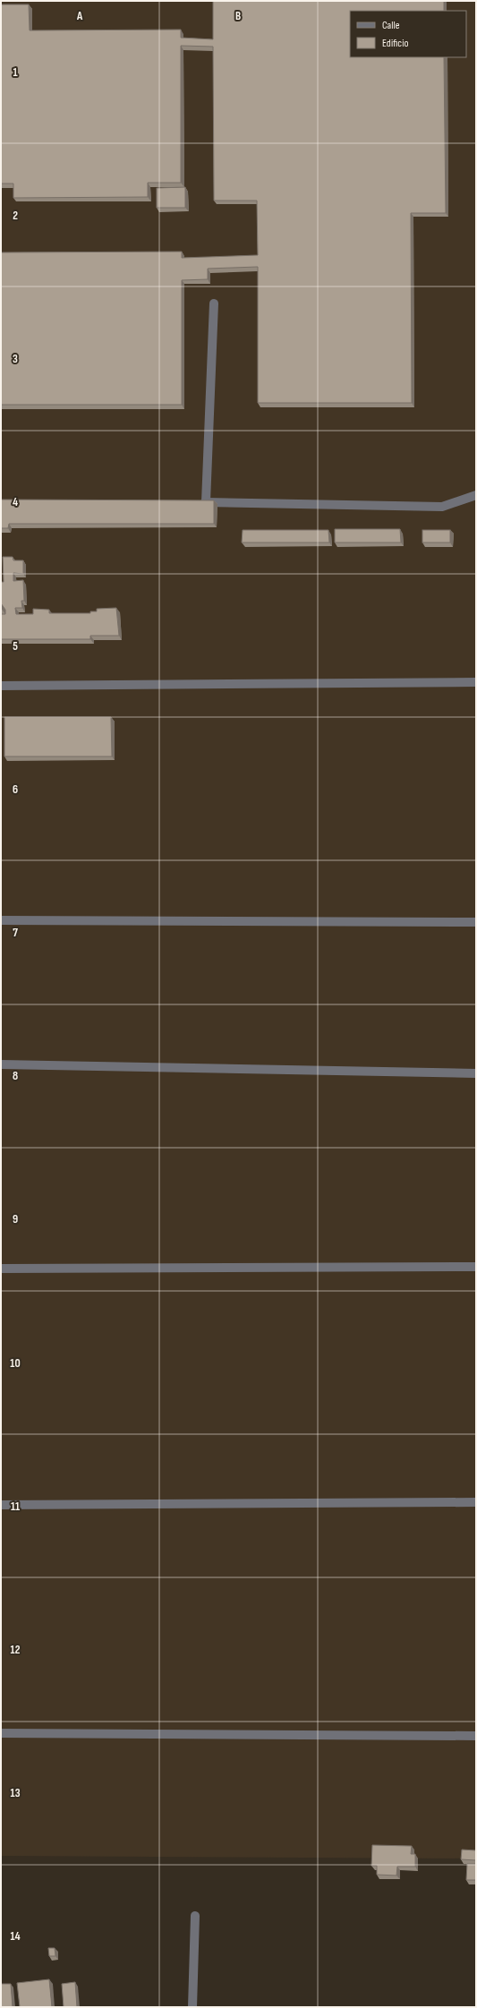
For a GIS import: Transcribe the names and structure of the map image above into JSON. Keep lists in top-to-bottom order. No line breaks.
{"legend":["Calle","Edificio"],"grid":{"columns":["A","B"],"rows":["1","2","3","4","5","6","7","8","9","10","11","12","13","14"]}}
